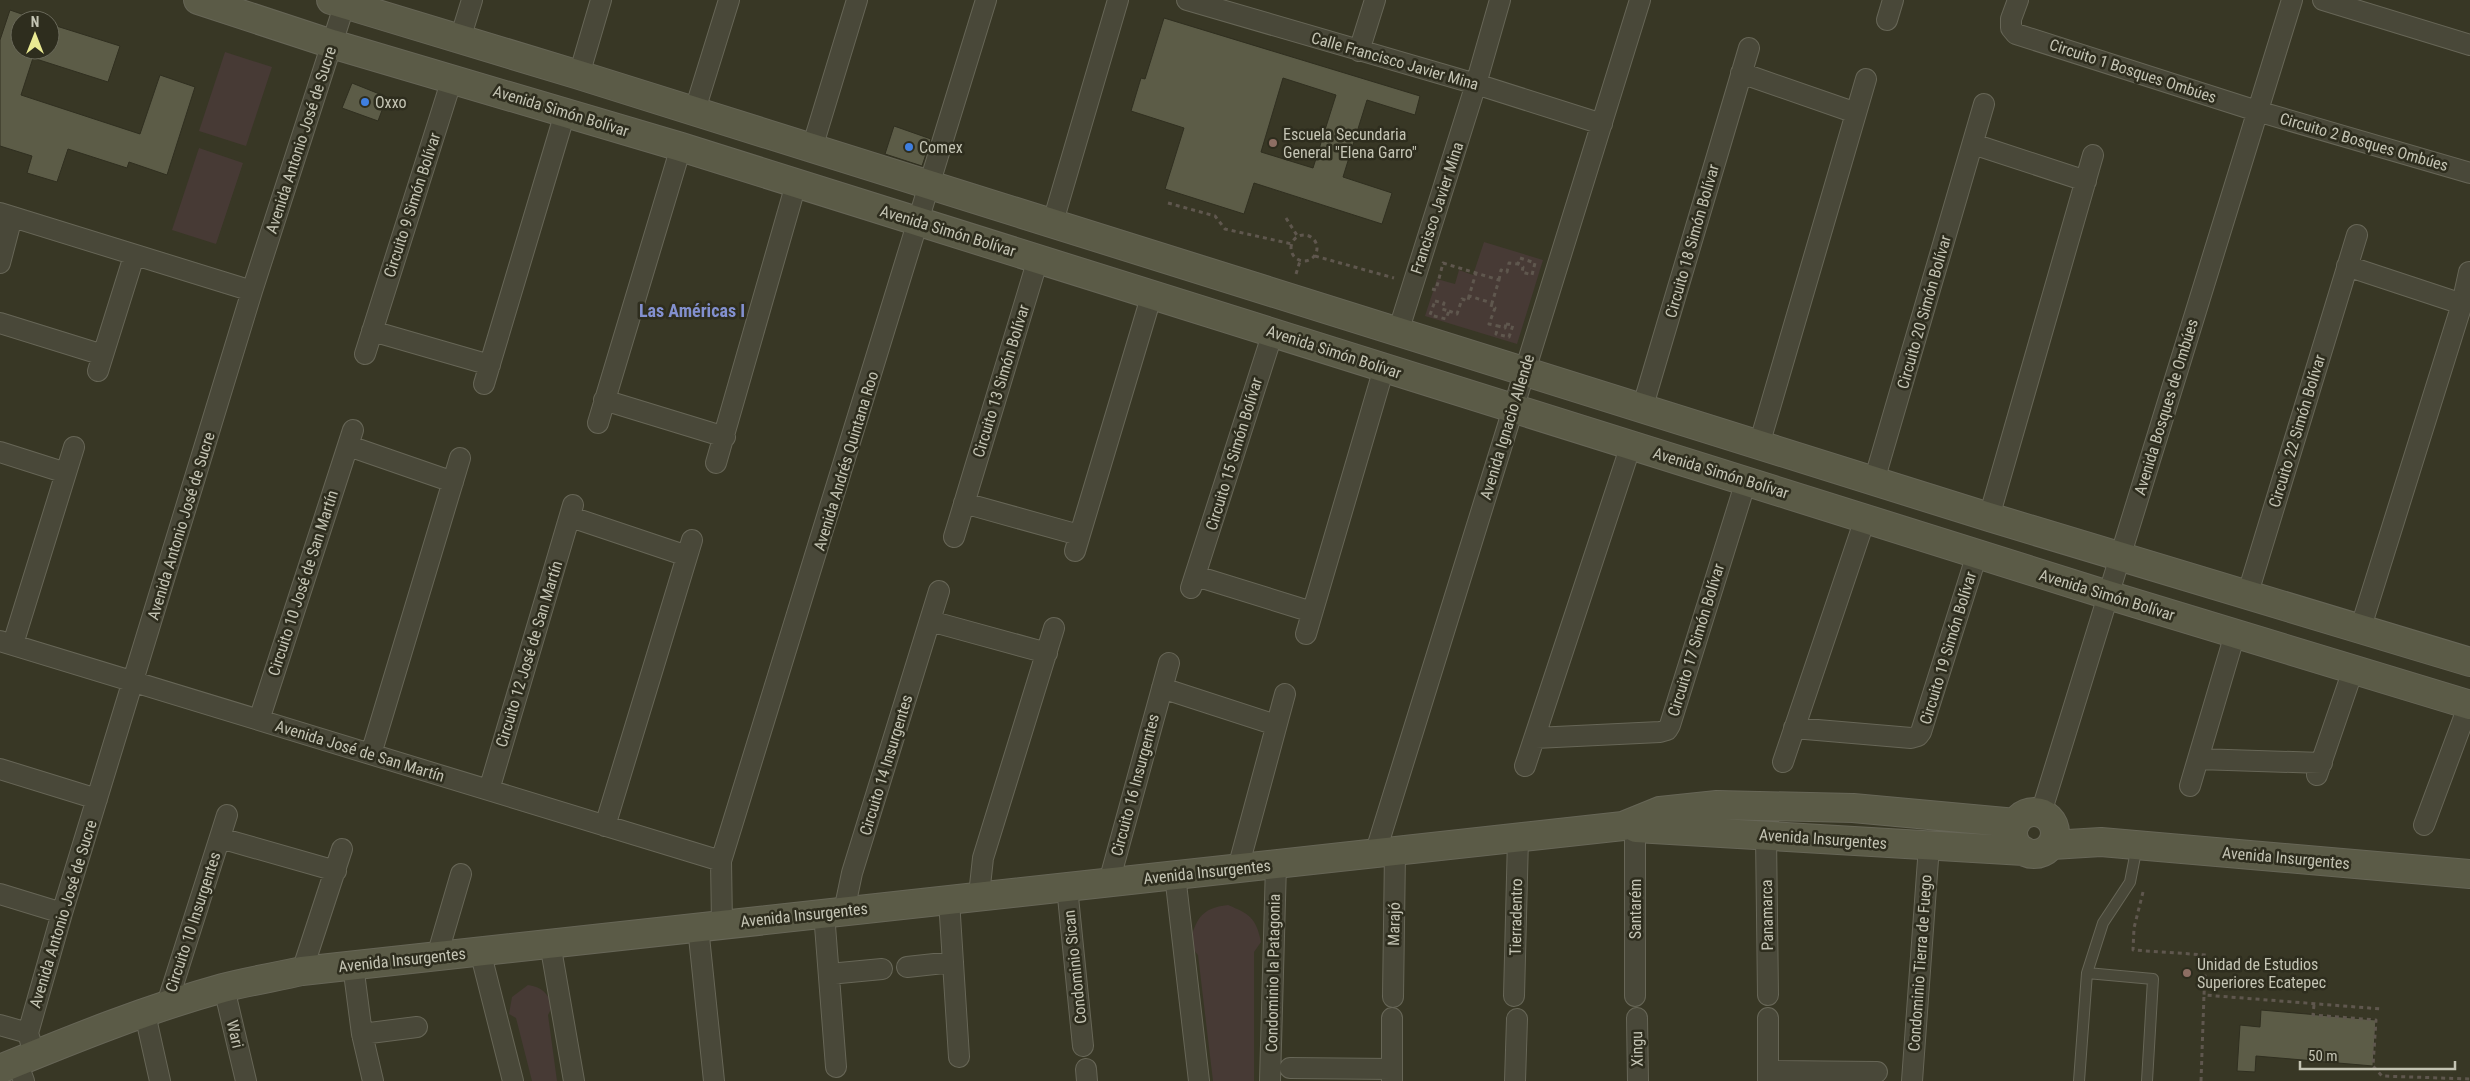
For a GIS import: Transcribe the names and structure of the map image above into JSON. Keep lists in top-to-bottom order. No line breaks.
{"streets":{"main road":["Avenida Simón Bolívar","Avenida Insurgentes"],"street":["Calle Francisco Javier Mina","Circuito 1 Bosques Ombúes","Avenida Antonio José de Sucre","Circuito 2 Bosques Ombúes","Circuito 9 Simón Bolívar","Francisco Javier Mina","Circuito 18 Simón Bolívar","Circuito 20 Simón Bolívar","Circuito 13 Simón Bolívar","Avenida Bosques de Ombúes","Avenida Ignacio Allende","Circuito 22 Simón Bolívar","Circuito 15 Simón Bolívar","Avenida Andrés Quintana Roo","Circuito 10 José de San Martín","Circuito 17 Simón Bolívar","Circuito 19 Simón Bolívar","Circuito 12 José de San Martín","Avenida José de San Martín","Circuito 14 Insurgentes","Circuito 16 Insurgentes","Santarém","Panamarca","Tierradentro","Circuito 10 Insurgentes","Marajó","Condominio Tierra de Fuego","Condominio Sican","Condominio la Patagonia","Wari","Xingu"]},"crossings":[["Calle Francisco Javier Mina","Francisco Javier Mina"],["Calle Francisco Javier Mina","Avenida Ignacio Allende"],["Circuito 1 Bosques Ombúes","Circuito 2 Bosques Ombúes"],["Circuito 1 Bosques Ombúes","Avenida Bosques de Ombúes"],["Avenida Simón Bolívar","Avenida Antonio José de Sucre"],["Avenida Simón Bolívar","Circuito 9 Simón Bolívar"],["Avenida Simón Bolívar","Circuito 13 Simón Bolívar"],["Avenida Simón Bolívar","Avenida Bosques de Ombúes"],["Avenida Simón Bolívar","Avenida Ignacio Allende"],["Avenida Simón Bolívar","Circuito 15 Simón Bolívar"],["Avenida Simón Bolívar","Avenida Andrés Quintana Roo"],["Avenida Simón Bolívar","Circuito 17 Simón Bolívar"],["Avenida Simón Bolívar","Circuito 19 Simón Bolívar"],["Avenida Antonio José de Sucre","Avenida José de San Martín"],["Avenida Antonio José de Sucre","Avenida Insurgentes"],["Circuito 2 Bosques Ombúes","Avenida Bosques de Ombúes"],["Avenida Bosques de Ombúes","Avenida Insurgentes"],["Avenida Ignacio Allende","Avenida Insurgentes"],["Avenida Ignacio Allende","Marajó"],["Avenida Andrés Quintana Roo","Avenida José de San Martín"],["Avenida Andrés Quintana Roo","Avenida Insurgentes"],["Circuito 10 José de San Martín","Avenida José de San Martín"],["Circuito 12 José de San Martín","Avenida José de San Martín"],["Circuito 14 Insurgentes","Avenida Insurgentes"],["Circuito 16 Insurgentes","Avenida Insurgentes"],["Avenida Insurgentes","Santarém"],["Avenida Insurgentes","Panamarca"],["Avenida Insurgentes","Tierradentro"],["Avenida Insurgentes","Circuito 10 Insurgentes"],["Avenida Insurgentes","Marajó"],["Avenida Insurgentes","Condominio Tierra de Fuego"],["Avenida Insurgentes","Condominio Sican"],["Avenida Insurgentes","Condominio la Patagonia"],["Avenida Insurgentes","Wari"]],"districts":["Las Américas I"],"places":["Oxxo","Escuela Secundaria General \"Elena Garro\"","Comex","Unidad de Estudios Superiores Ecatepec"],"scale_bar":"50 m","north":"top"}
